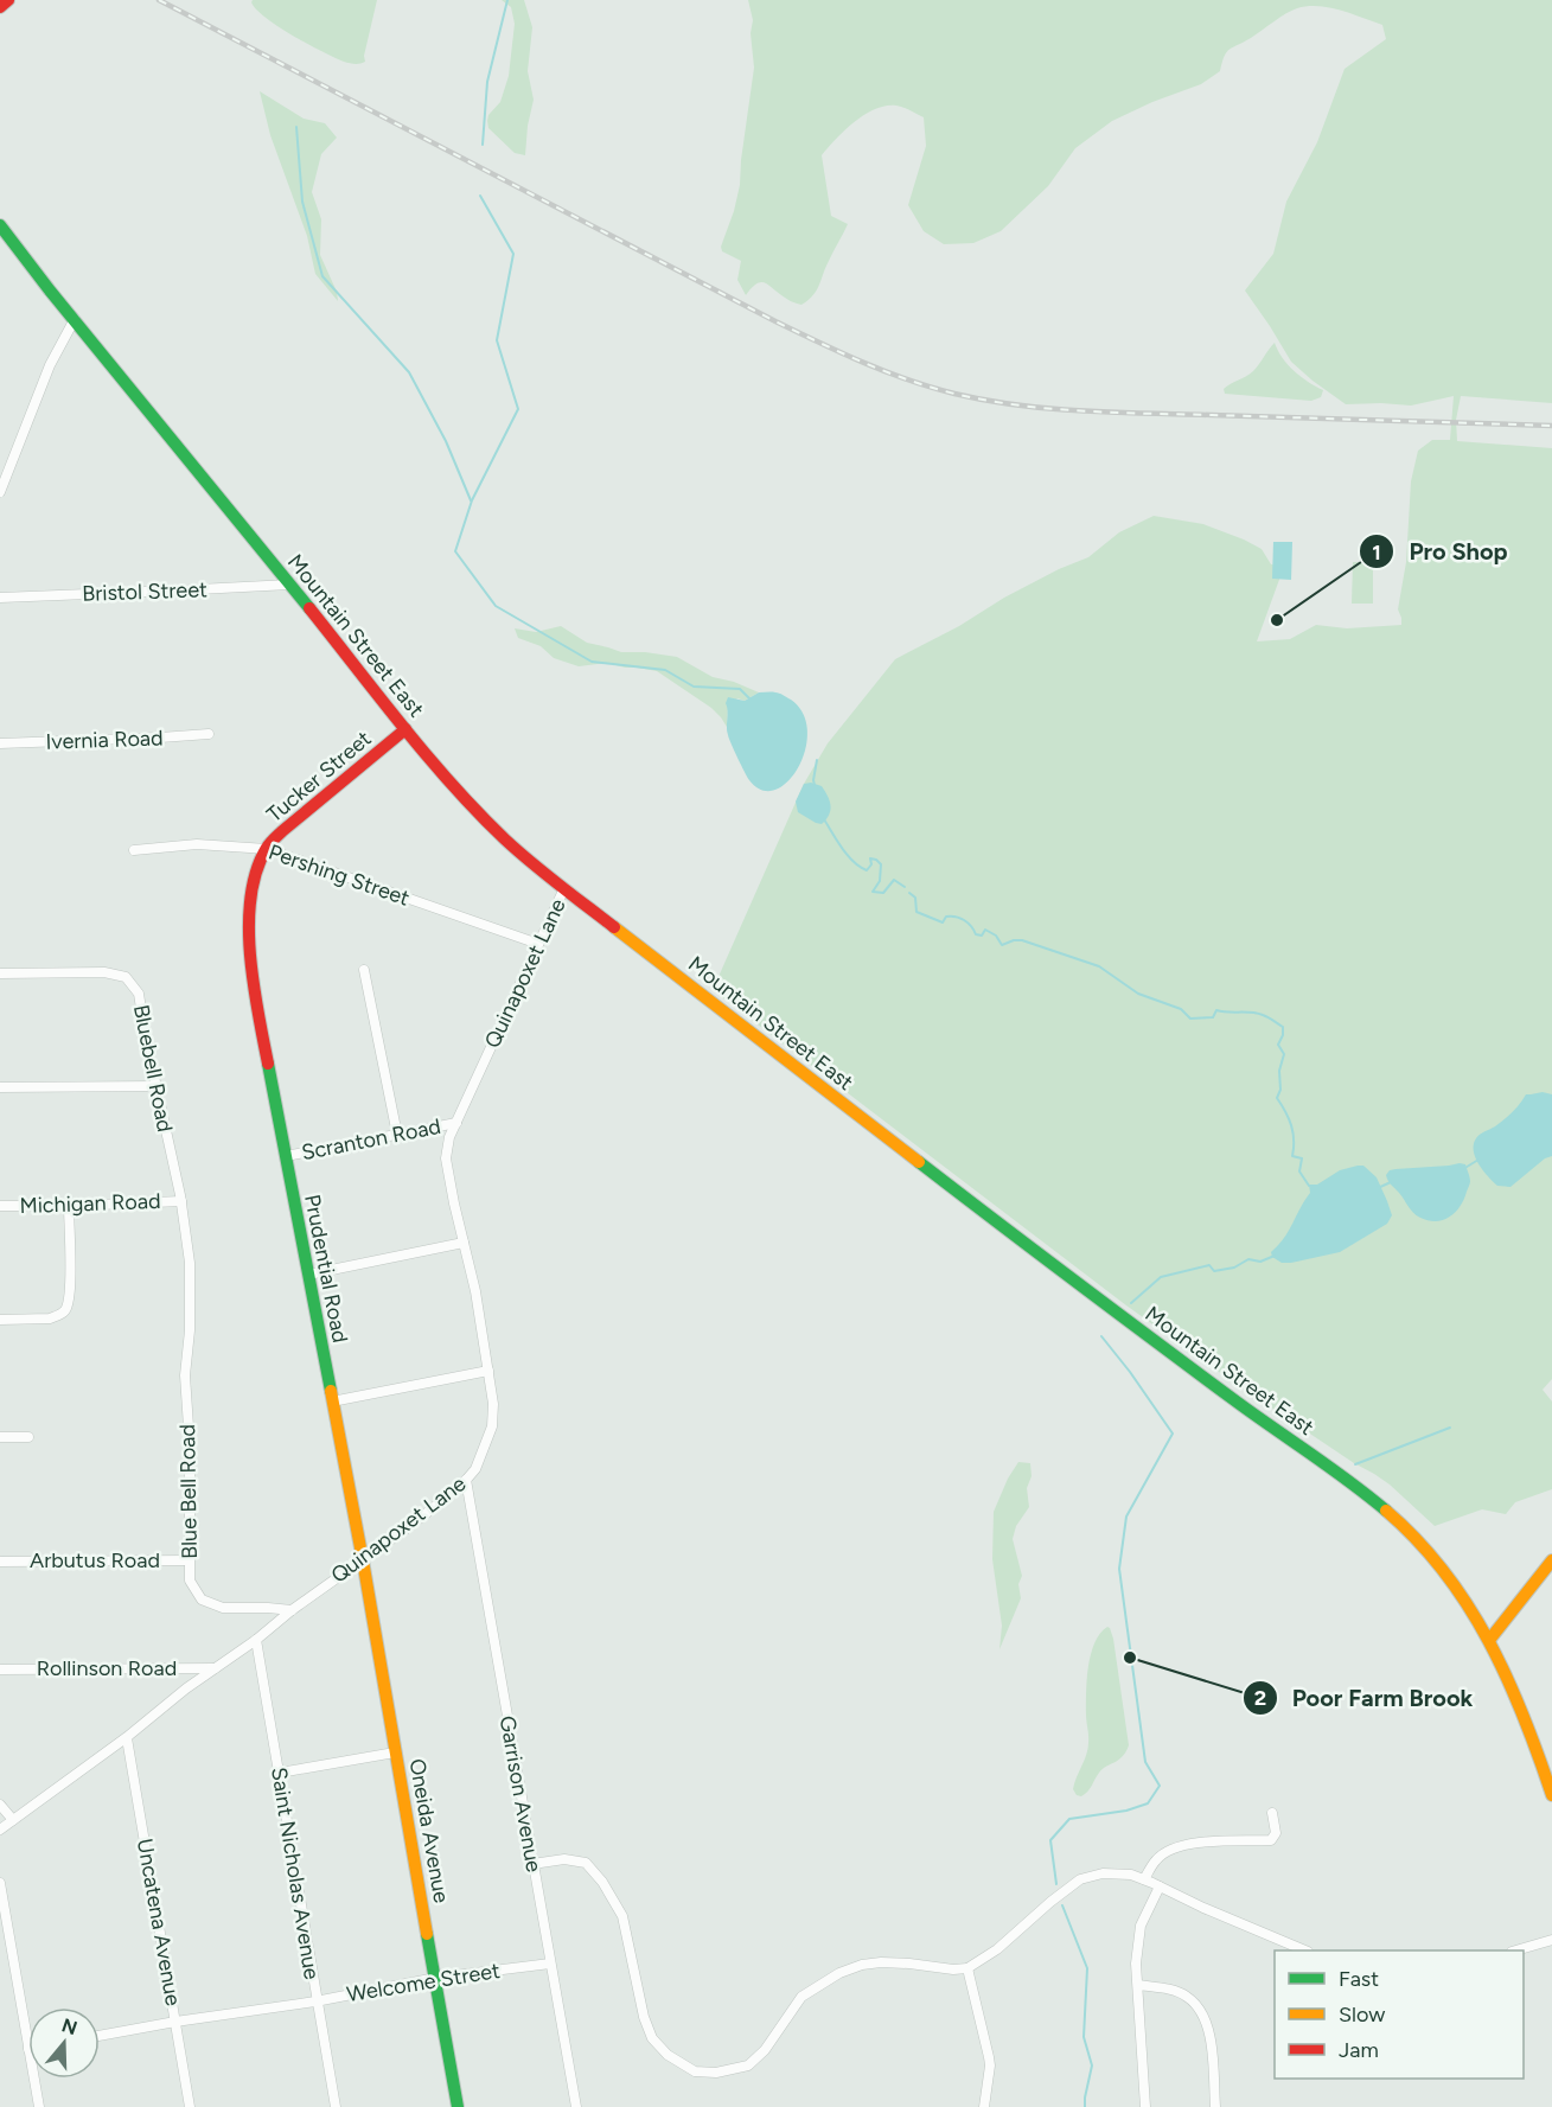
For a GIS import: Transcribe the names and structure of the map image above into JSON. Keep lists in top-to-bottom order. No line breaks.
{"streets":{"main road":["Mountain Street East","Tucker Street","Prudential Road","Oneida Avenue"],"street":["Bristol Street","Ivernia Road","Pershing Street","Quinapoxet Lane","Bluebell Road","Scranton Road","Michigan Road","Blue Bell Road","Arbutus Road","Rollinson Road","Garrison Avenue","Saint Nicholas Avenue","Uncatena Avenue","Welcome Street"]},"crossings":[["Bristol Street","Mountain Street East"],["Mountain Street East","Tucker Street"],["Mountain Street East","Quinapoxet Lane"],["Tucker Street","Pershing Street"],["Tucker Street","Prudential Road"],["Pershing Street","Quinapoxet Lane"],["Quinapoxet Lane","Scranton Road"],["Quinapoxet Lane","Prudential Road"],["Quinapoxet Lane","Blue Bell Road"],["Quinapoxet Lane","Rollinson Road"],["Quinapoxet Lane","Garrison Avenue"],["Quinapoxet Lane","Oneida Avenue"],["Quinapoxet Lane","Saint Nicholas Avenue"],["Quinapoxet Lane","Uncatena Avenue"],["Bluebell Road","Michigan Road"],["Bluebell Road","Blue Bell Road"],["Scranton Road","Prudential Road"],["Prudential Road","Oneida Avenue"],["Blue Bell Road","Arbutus Road"],["Garrison Avenue","Welcome Street"],["Oneida Avenue","Welcome Street"],["Saint Nicholas Avenue","Welcome Street"],["Uncatena Avenue","Welcome Street"]],"places":["Pro Shop","Poor Farm Brook"],"legend":["Fast","Slow","Jam"],"north":"top"}
